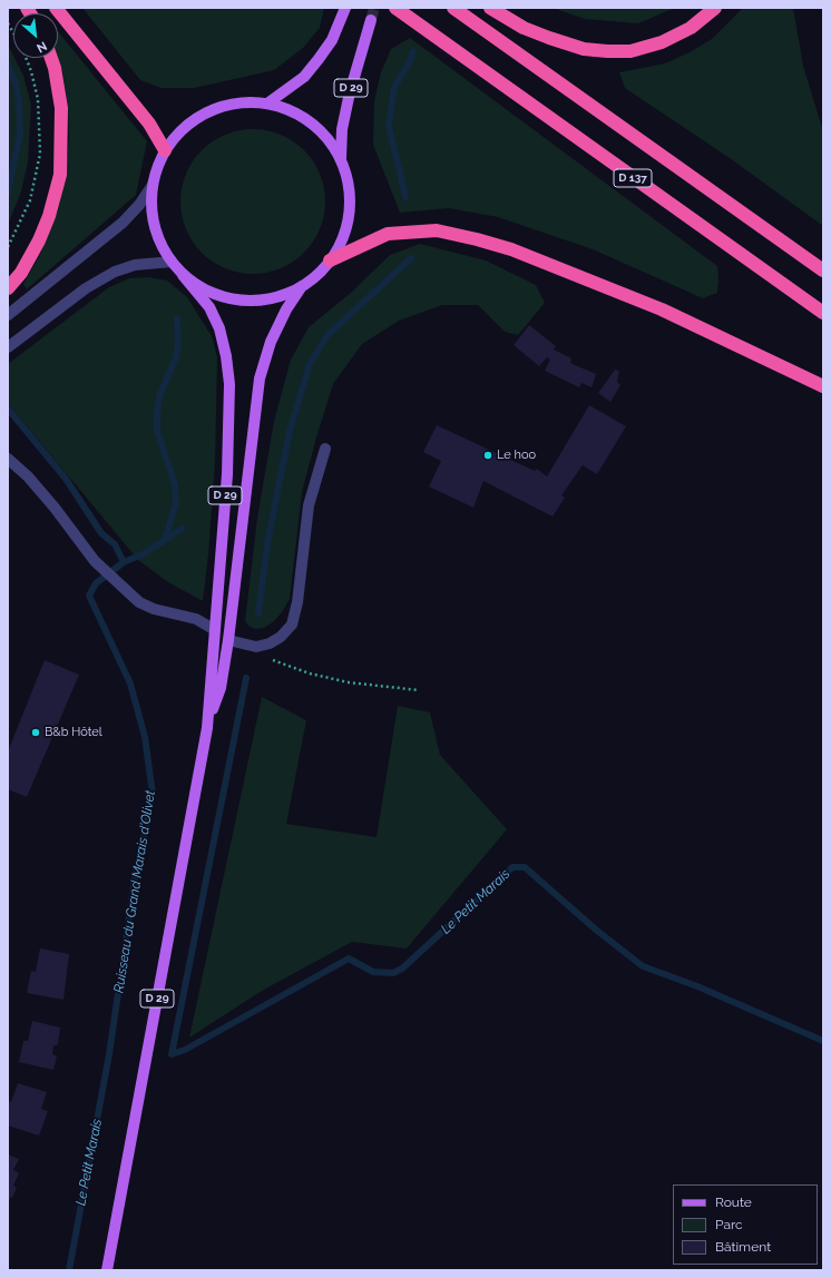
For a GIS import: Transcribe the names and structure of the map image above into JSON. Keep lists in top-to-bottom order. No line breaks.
{"streets":{"highway":["D 137"],"main road":["D 29"]},"water":["Ruisseau du Grand Marais d'Olivet","Le Petit Marais"],"places":["Le hoo","B&b Hôtel"],"legend":["Route","Parc","Bâtiment"],"north":"bottom right"}
